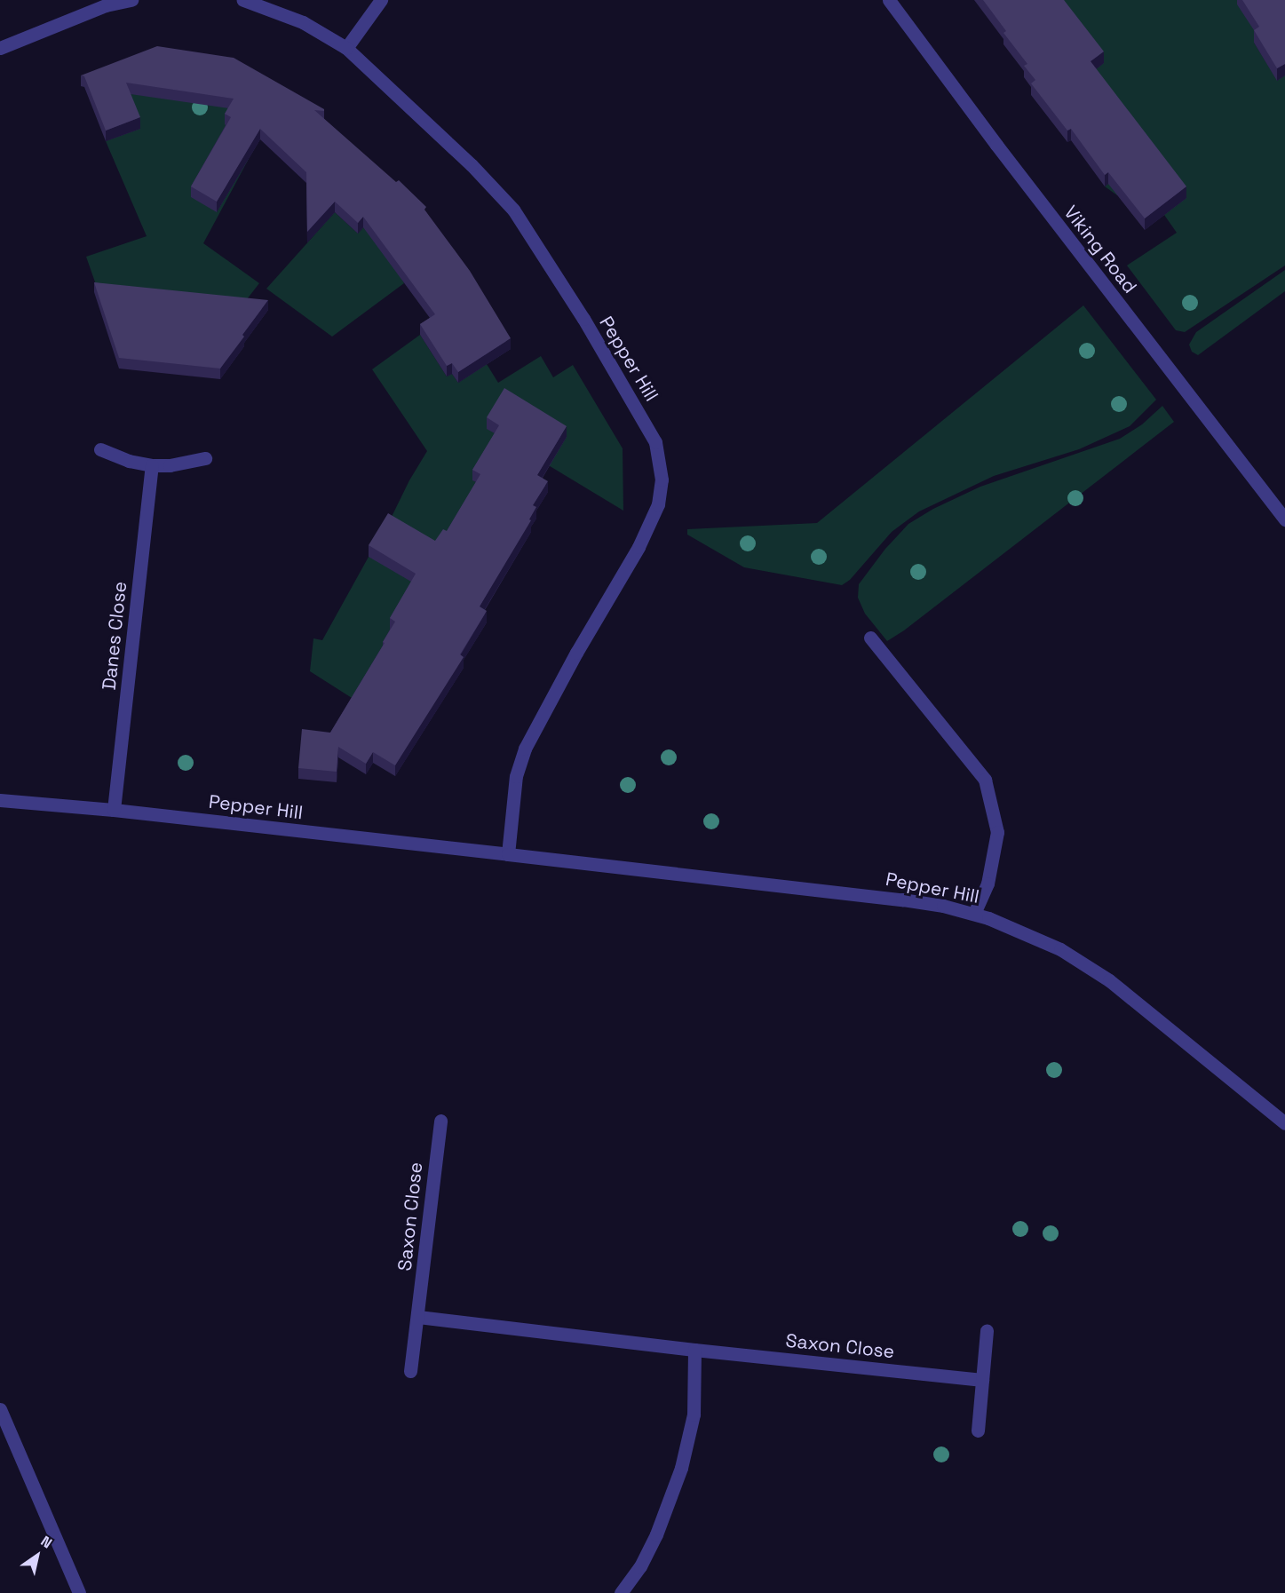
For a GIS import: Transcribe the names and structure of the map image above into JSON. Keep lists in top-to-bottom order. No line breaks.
{"streets":{"street":["Viking Road","Pepper Hill","Danes Close","Saxon Close"]},"crossings":[["Pepper Hill","Danes Close"]],"north":"top right"}
